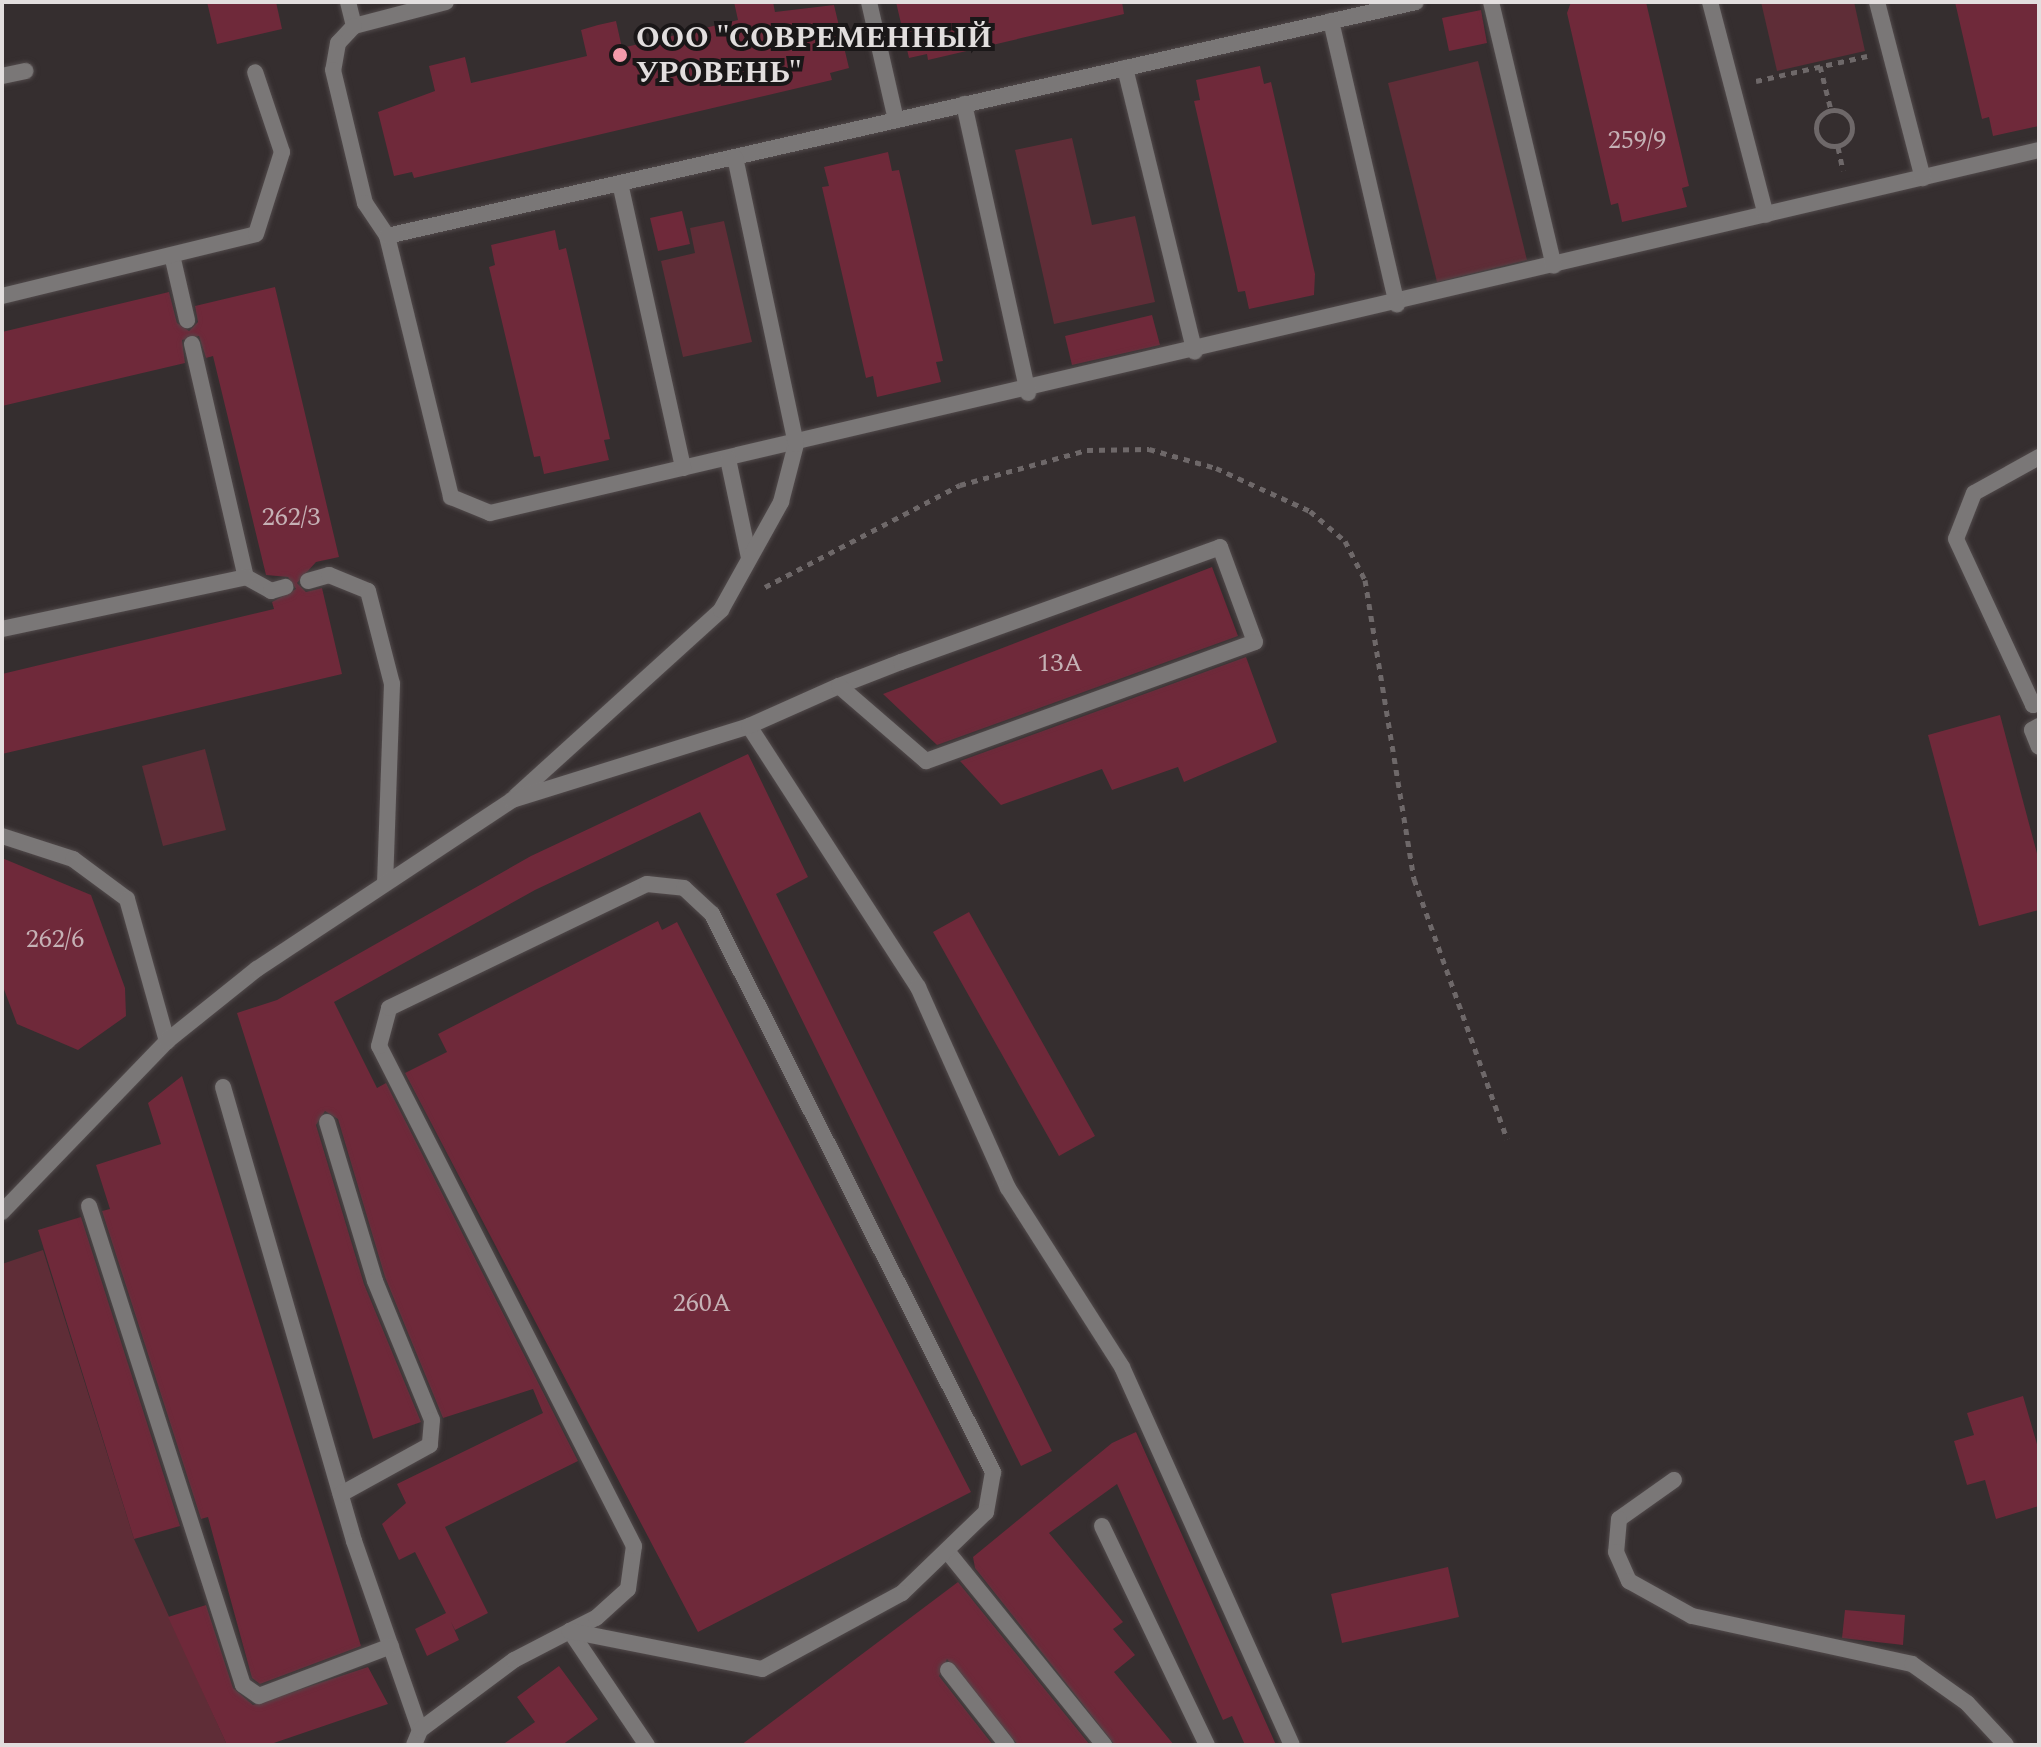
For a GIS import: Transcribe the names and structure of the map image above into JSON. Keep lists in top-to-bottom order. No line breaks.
{"places":["ООО \"СОВРЕМЕННЫЙ УРОВЕНЬ\""],"house_numbers":["259/9","262/3","13А","262/6","260А"]}
